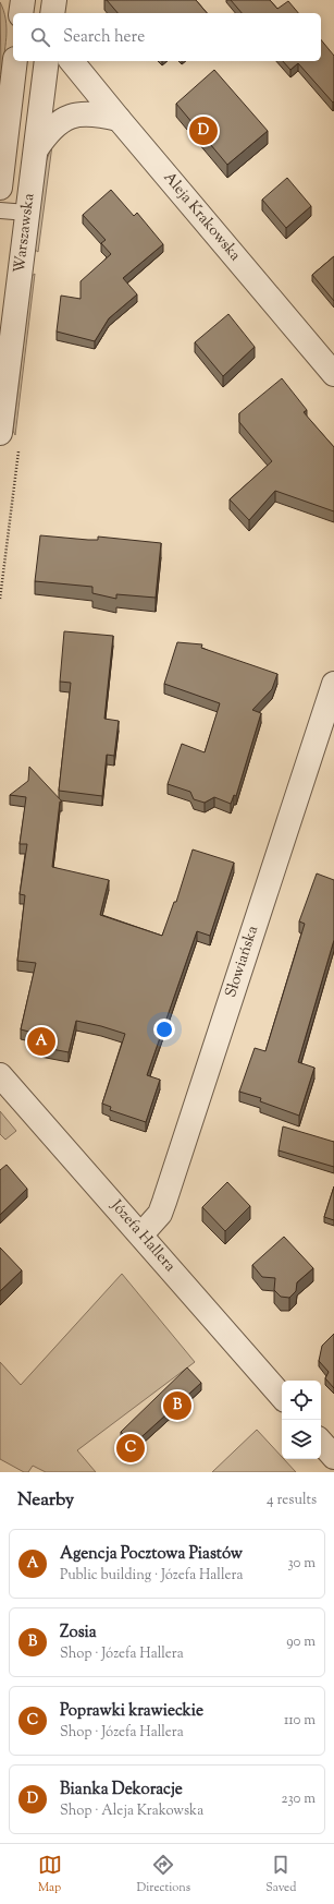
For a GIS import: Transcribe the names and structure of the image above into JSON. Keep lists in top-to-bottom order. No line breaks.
{"streets":{"street":["Aleja Krakowska","Warszawska","Słowiańska","Józefa Hallera"]},"crossings":[["Słowiańska","Józefa Hallera"]],"page":{"search":"Search here","pins":["D","A","B","C"],"heading":["Nearby","4 results"],"list":[{"mark":"A","name":"Agencja Pocztowa Piastów","note":"Public building · Józefa Hallera","value":"30 m"},{"mark":"B","name":"Zosia","note":"Shop · Józefa Hallera","value":"90 m"},{"mark":"C","name":"Poprawki krawieckie","note":"Shop · Józefa Hallera","value":"110 m"},{"mark":"D","name":"Bianka Dekoracje","note":"Shop · Aleja Krakowska","value":"230 m"}],"nav":["Map","Directions","Saved"]}}
